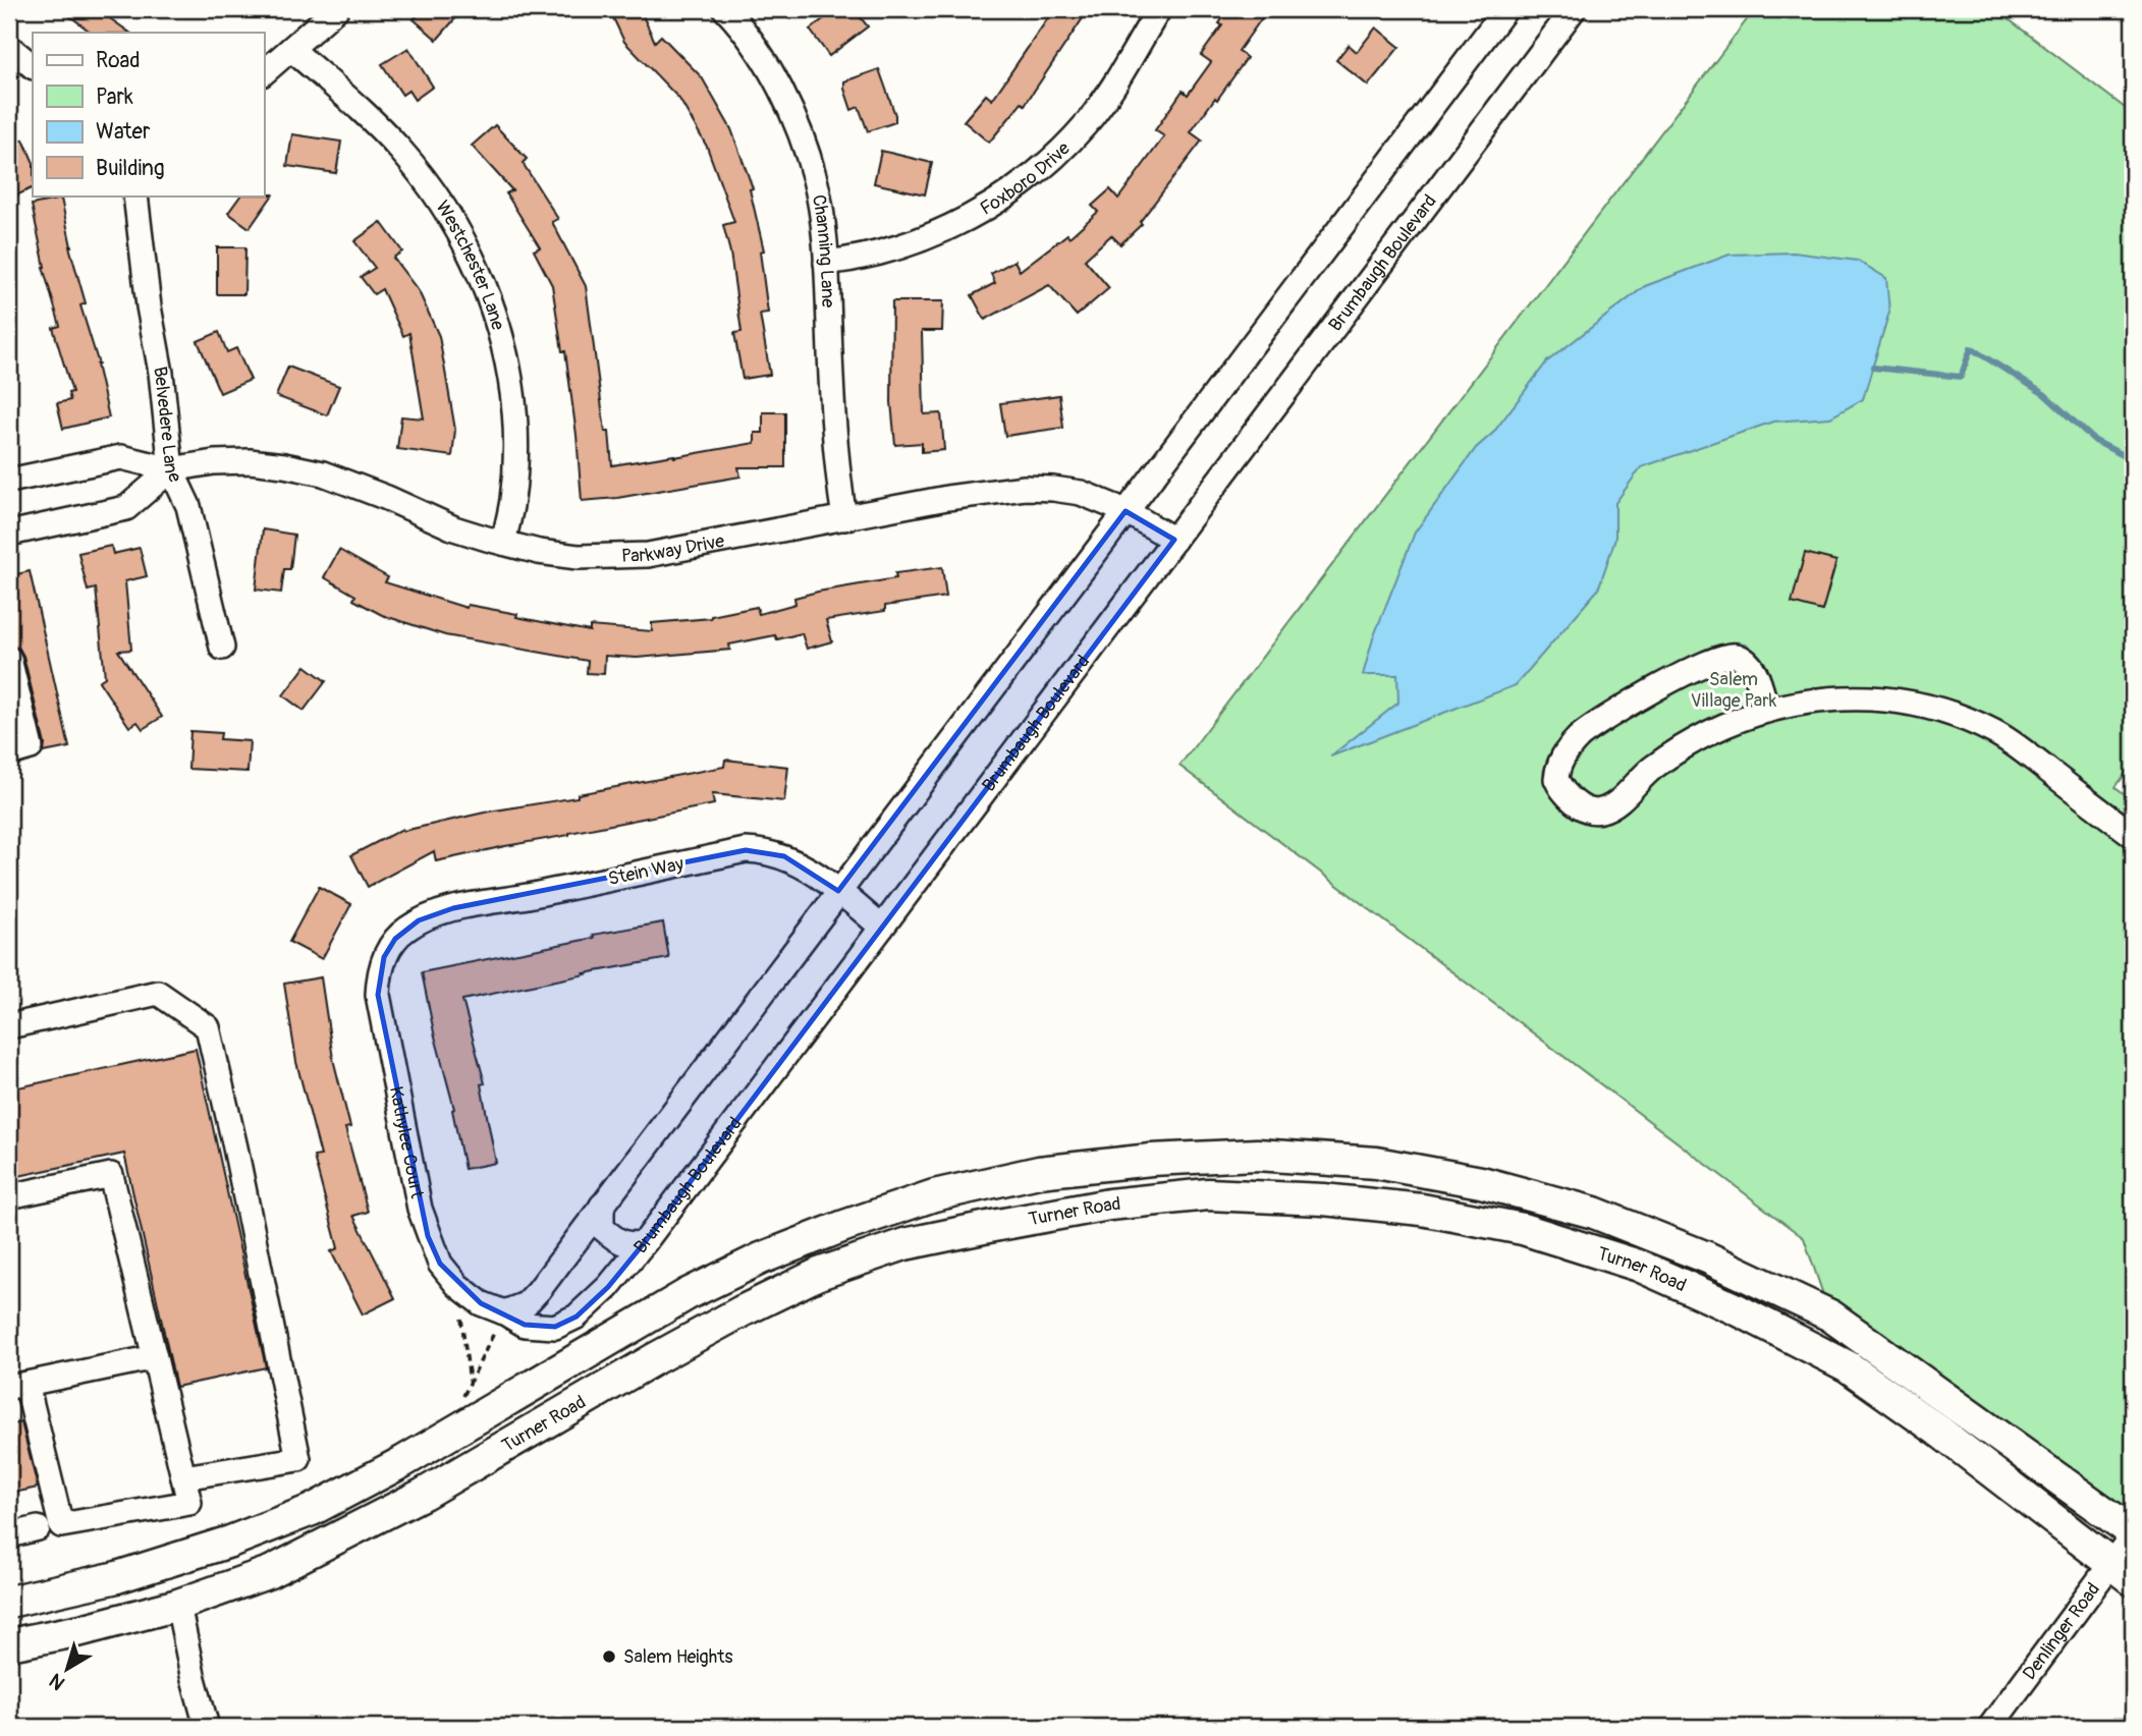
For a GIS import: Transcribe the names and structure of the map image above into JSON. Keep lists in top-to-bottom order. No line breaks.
{"streets":{"main road":["Turner Road"],"street":["Foxboro Drive","Channing Lane","Brumbaugh Boulevard","Westchester Lane","Belvedere Lane","Parkway Drive","Stein Way","Kathylee Court","Denlinger Road"]},"crossings":[["Foxboro Drive","Channing Lane"],["Channing Lane","Parkway Drive"],["Brumbaugh Boulevard","Parkway Drive"],["Brumbaugh Boulevard","Stein Way"],["Brumbaugh Boulevard","Kathylee Court"],["Westchester Lane","Parkway Drive"],["Belvedere Lane","Parkway Drive"],["Stein Way","Kathylee Court"],["Turner Road","Denlinger Road"]],"parks":["Salem Village Park"],"places":["Salem Heights"],"legend":["Road","Park","Water","Building"],"north":"bottom left"}
